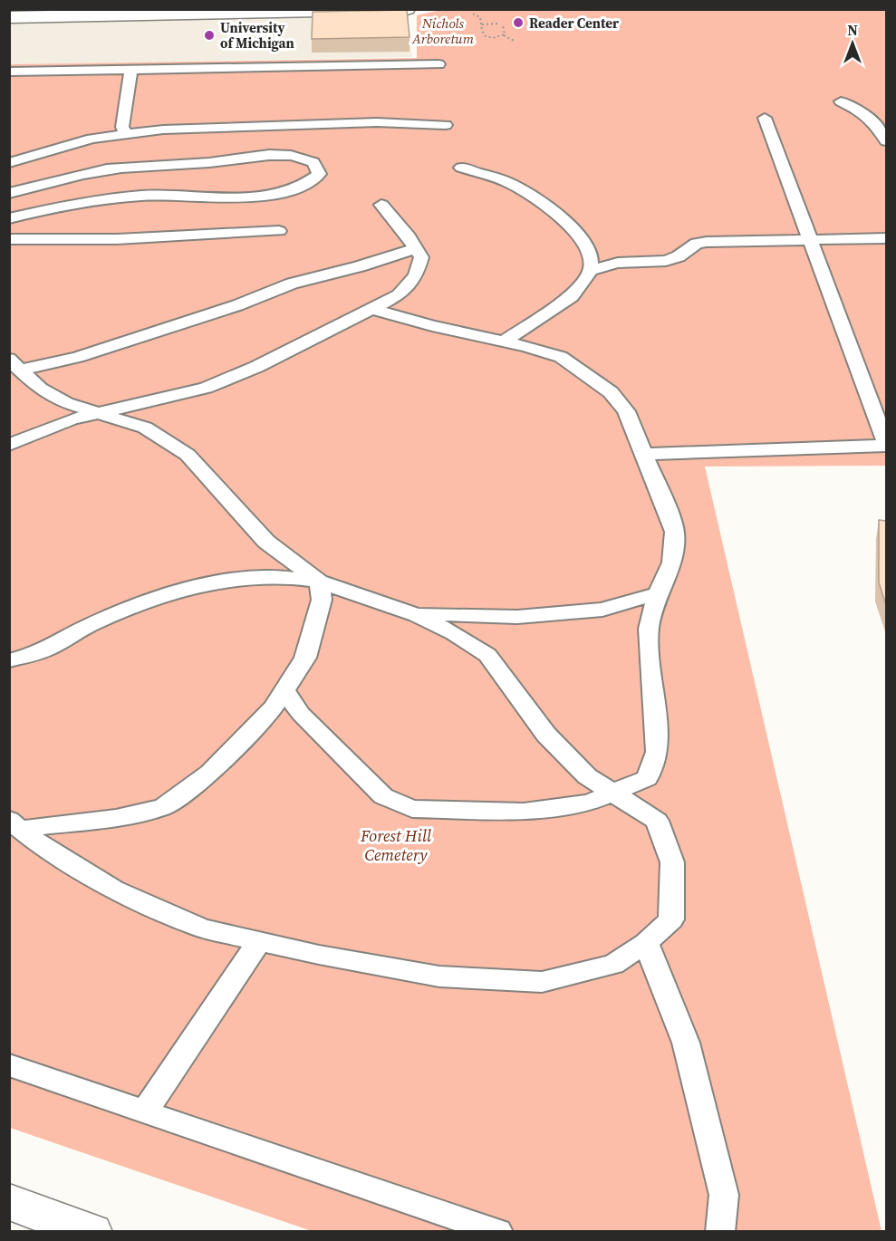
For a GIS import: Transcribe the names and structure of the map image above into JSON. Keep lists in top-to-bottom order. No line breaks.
{"parks":["Nichols Arboretum","Forest Hill Cemetery"],"places":["Reader Center","University of Michigan"],"north":"top"}
